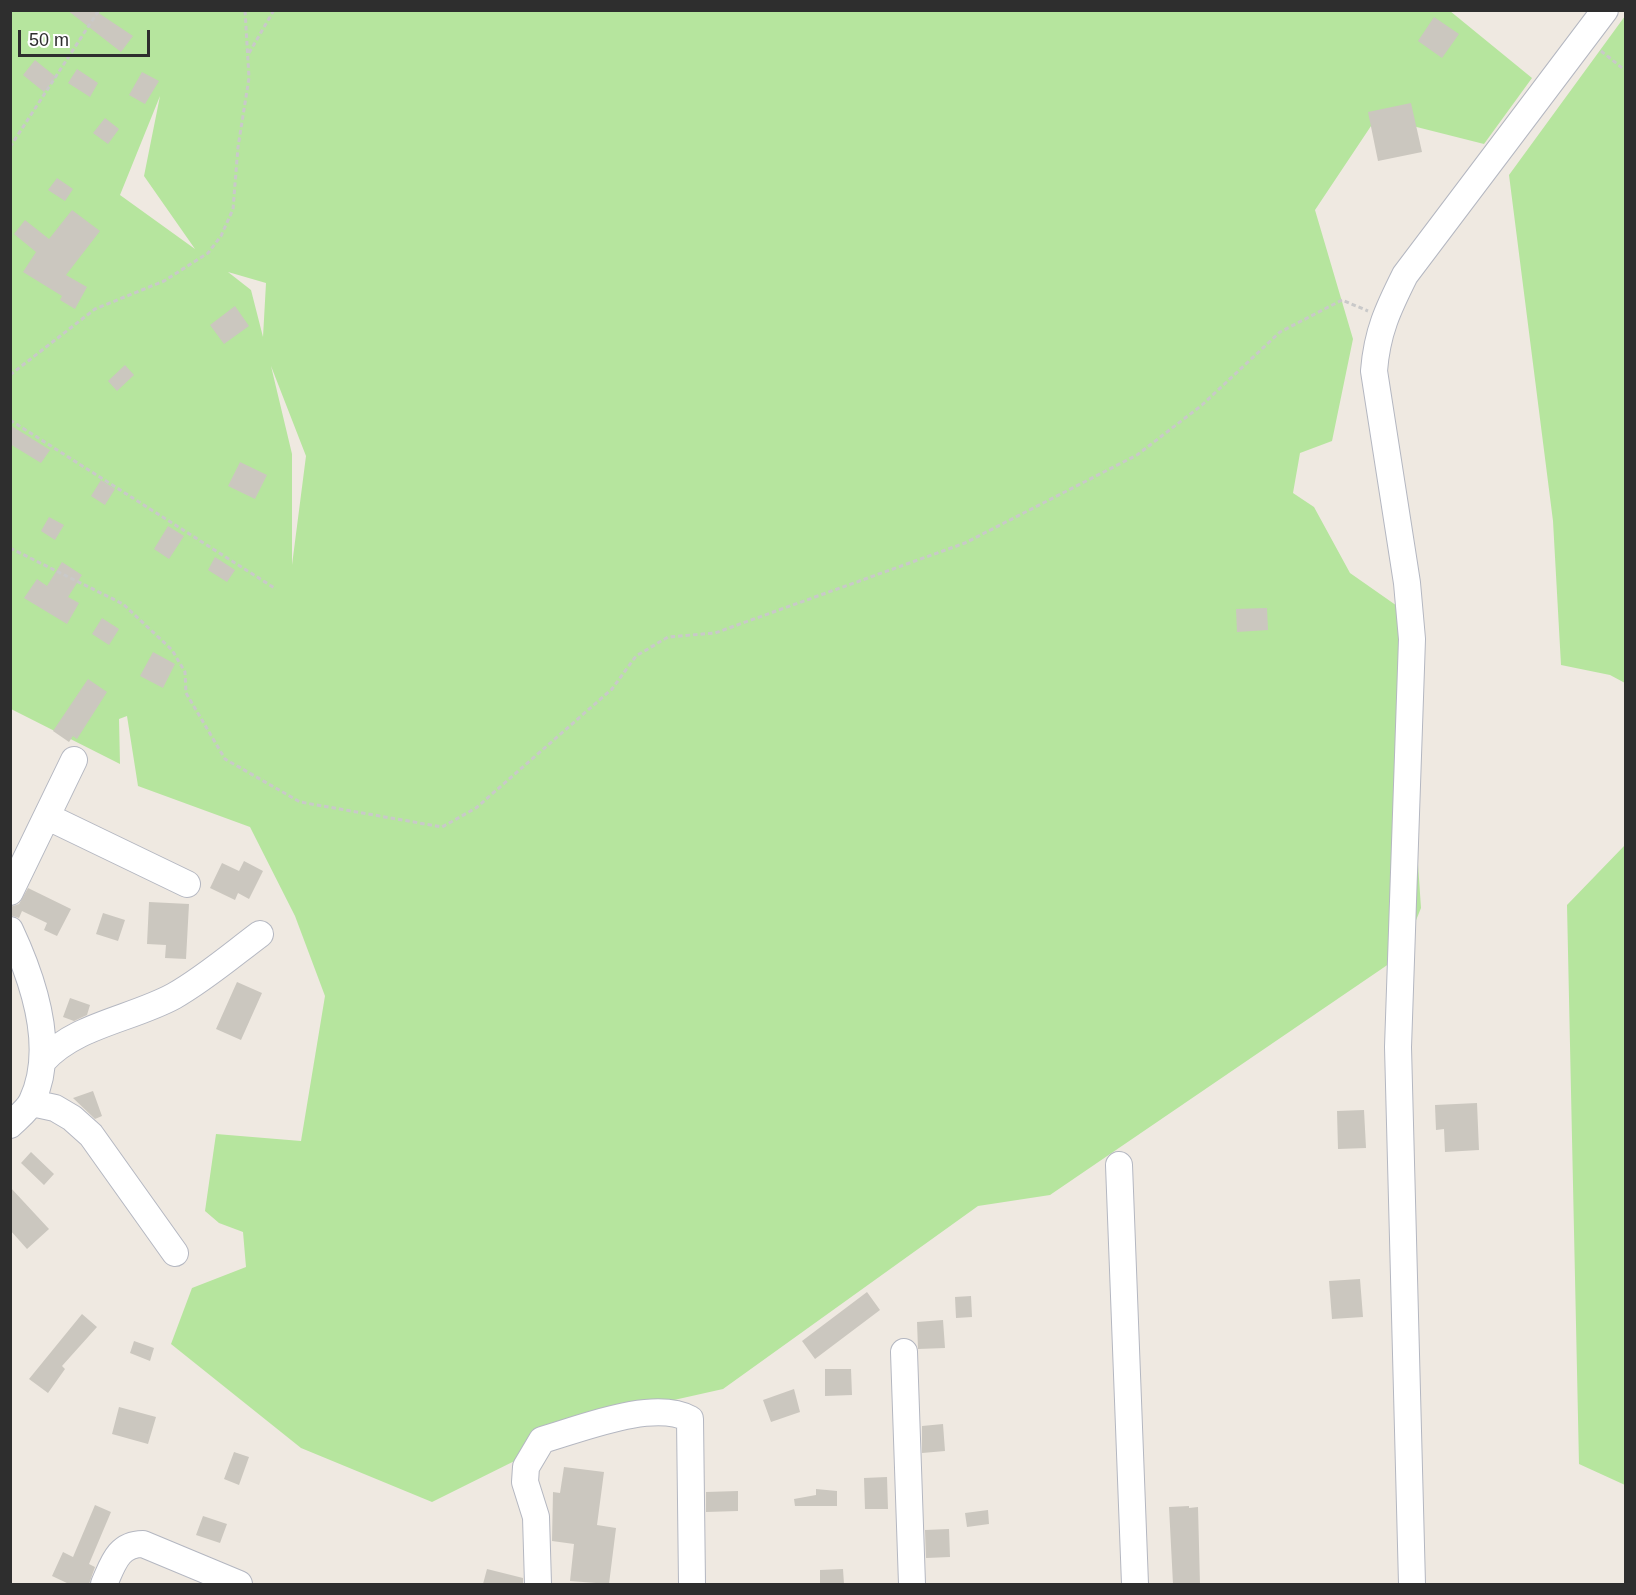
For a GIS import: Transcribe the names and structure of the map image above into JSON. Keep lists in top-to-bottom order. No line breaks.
{"scale_bar":"50 m"}
